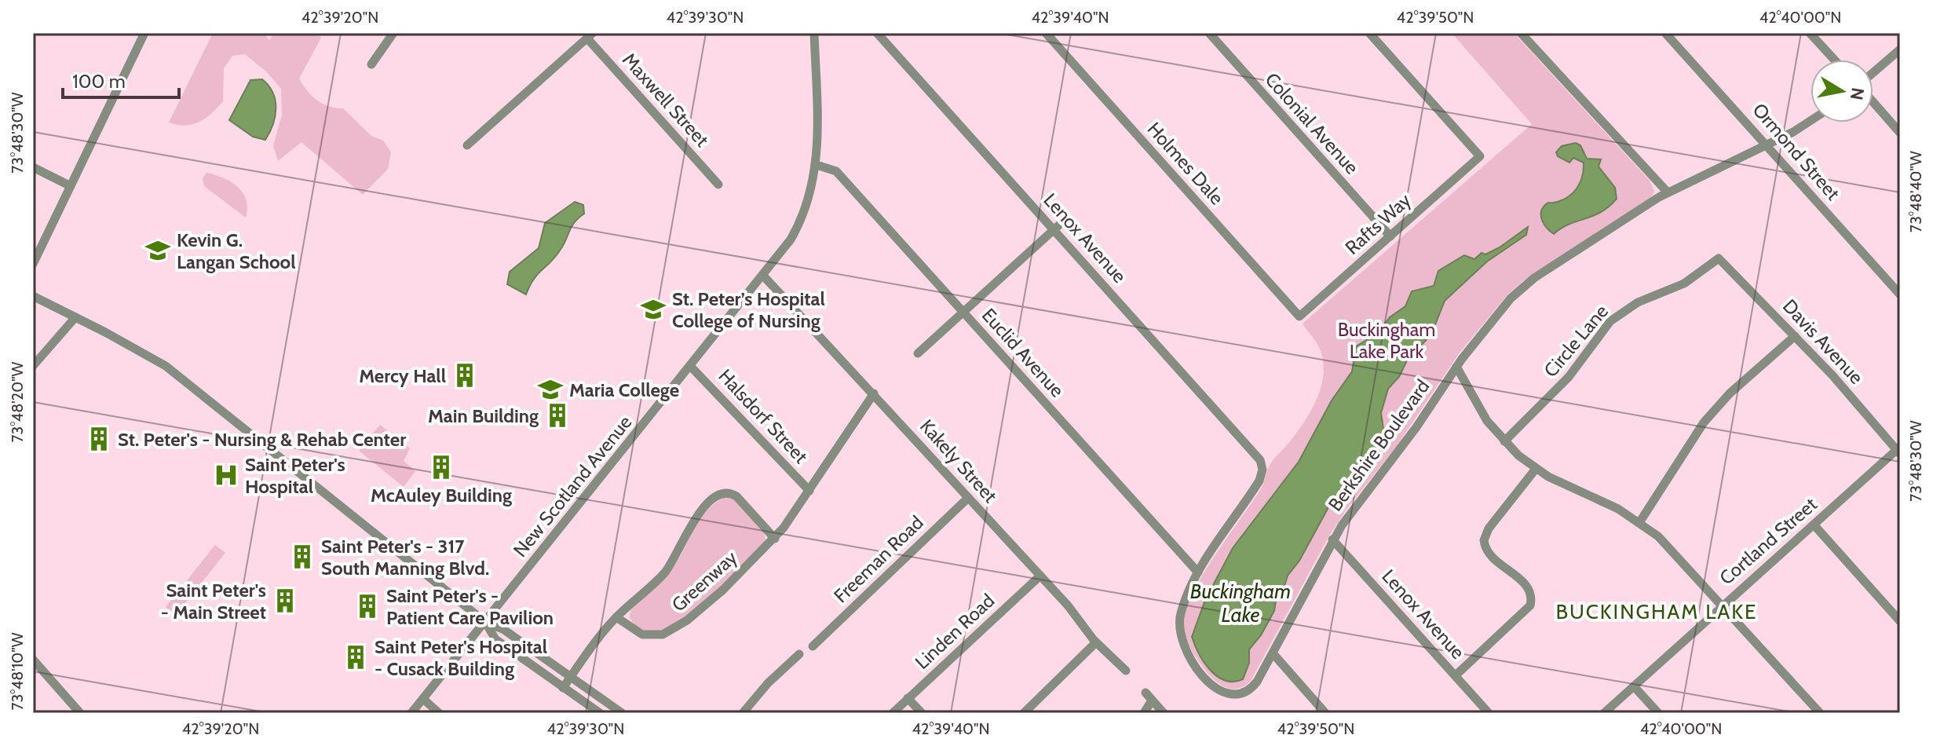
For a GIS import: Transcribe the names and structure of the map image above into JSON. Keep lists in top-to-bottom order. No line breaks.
{"streets":{"street":["Maxwell Street","Colonial Avenue","Ormond Street","Holmes Dale","Rafts Way","Lenox Avenue","Circle Lane","Davis Avenue","Euclid Avenue","Halsdorf Street","Berkshire Boulevard","Kakely Street","New Scotland Avenue","Cortland Street","Freeman Road","Greenway","Linden Road"]},"crossings":[["Colonial Avenue","Rafts Way"],["Ormond Street","Berkshire Boulevard"],["Holmes Dale","Rafts Way"],["Lenox Avenue","Berkshire Boulevard"],["Circle Lane","Davis Avenue"],["Davis Avenue","Cortland Street"],["Euclid Avenue","Berkshire Boulevard"],["Euclid Avenue","New Scotland Avenue"],["Halsdorf Street","New Scotland Avenue"],["Halsdorf Street","Greenway"],["Kakely Street","New Scotland Avenue"],["Kakely Street","Freeman Road"],["Kakely Street","Greenway"],["Kakely Street","Linden Road"]],"districts":["BUCKINGHAM LAKE"],"water":["Buckingham Lake"],"parks":["Buckingham Lake Park"],"places":{"school or university":["Kevin G. Langan School","St. Peter’s Hospital College of Nursing","Maria College"],"building":["Mercy Hall","Main Building","St. Peter's - Nursing & Rehab Center","McAuley Building","Saint Peter's - 317 South Manning Blvd.","Saint Peter's - Main Street","Saint Peter's - Patient Care Pavilion","Saint Peter's Hospital - Cusack Building"],"hospital":["Saint Peter's Hospital"]},"scale_bar":"100 m","north":"right","coordinates":["42°39'20\"N","42°39'30\"N","42°39'40\"N","42°39'50\"N","42°40'00\"N","73°48'30\"W","73°48'40\"W","73°48'20\"W","73°48'10\"W"]}
